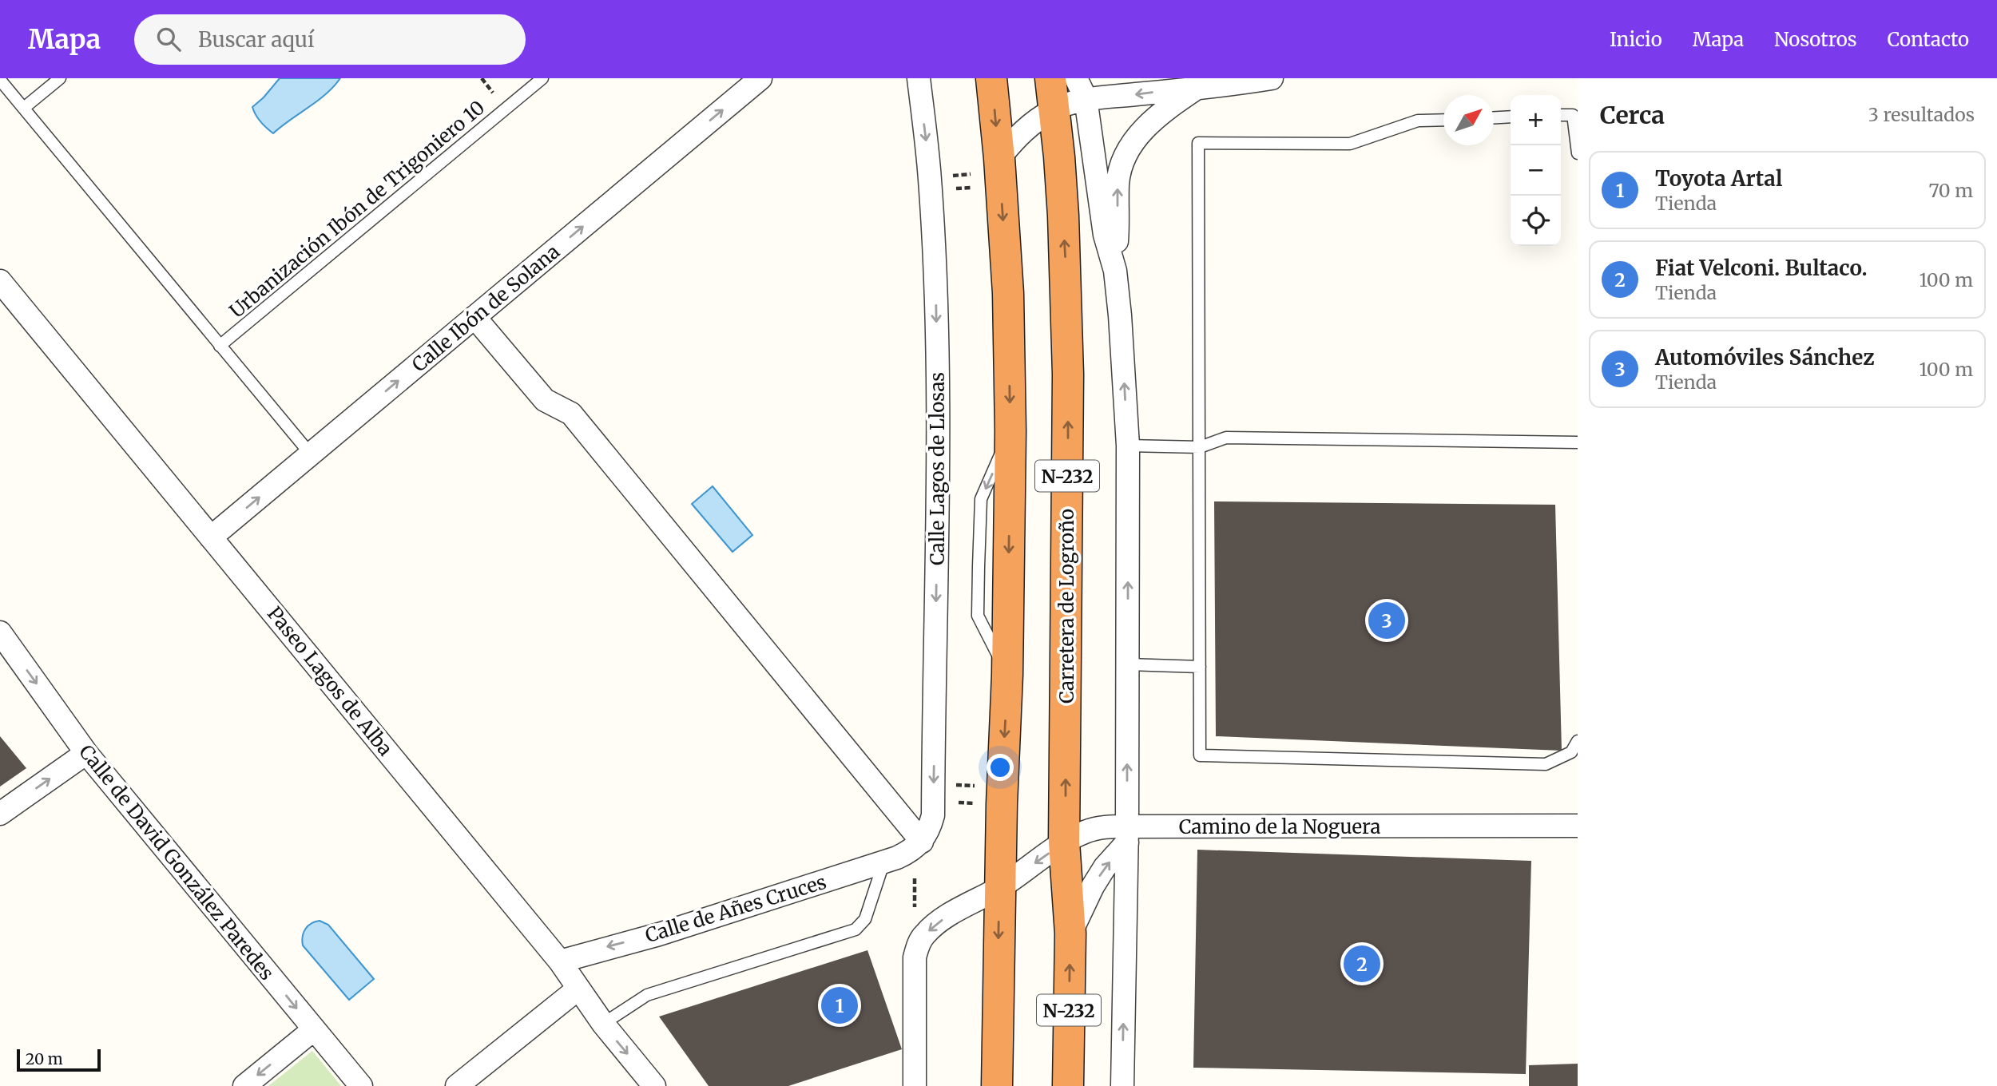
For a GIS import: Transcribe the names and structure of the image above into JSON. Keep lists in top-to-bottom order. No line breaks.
{"streets":{"highway":["N-232","Carretera de Logroño"],"street":["Calle Ibón de Solana","Calle Lagos de Llosas","Paseo Lagos de Alba","Camino de la Noguera","Calle de David González Paredes","Calle de Añes Cruces"],"lane":["Urbanización Ibón de Trigoniero 10"]},"crossings":[["Calle Ibón de Solana","Paseo Lagos de Alba"],["Calle Lagos de Llosas","Calle de Añes Cruces"],["N-232","Camino de la Noguera"],["Carretera de Logroño","Camino de la Noguera"],["Paseo Lagos de Alba","Calle de Añes Cruces"]],"one_way":["Calle Ibón de Solana","Calle de David González Paredes","Calle de Añes Cruces"],"scale_bar":"20 m","north":"top right","page":{"header":"Mapa","search":"Buscar aquí","nav":["Inicio","Mapa","Nosotros","Contacto"],"heading":["Cerca","3 resultados"],"map_buttons":["+","−"],"list":[{"mark":"1","name":"Toyota Artal","note":"Tienda","value":"70 m"},{"mark":"2","name":"Fiat Velconi. Bultaco.","note":"Tienda","value":"100 m"},{"mark":"3","name":"Automóviles Sánchez","note":"Tienda","value":"100 m"}],"pins":["3","2","1"],"scale":"20 m"}}
